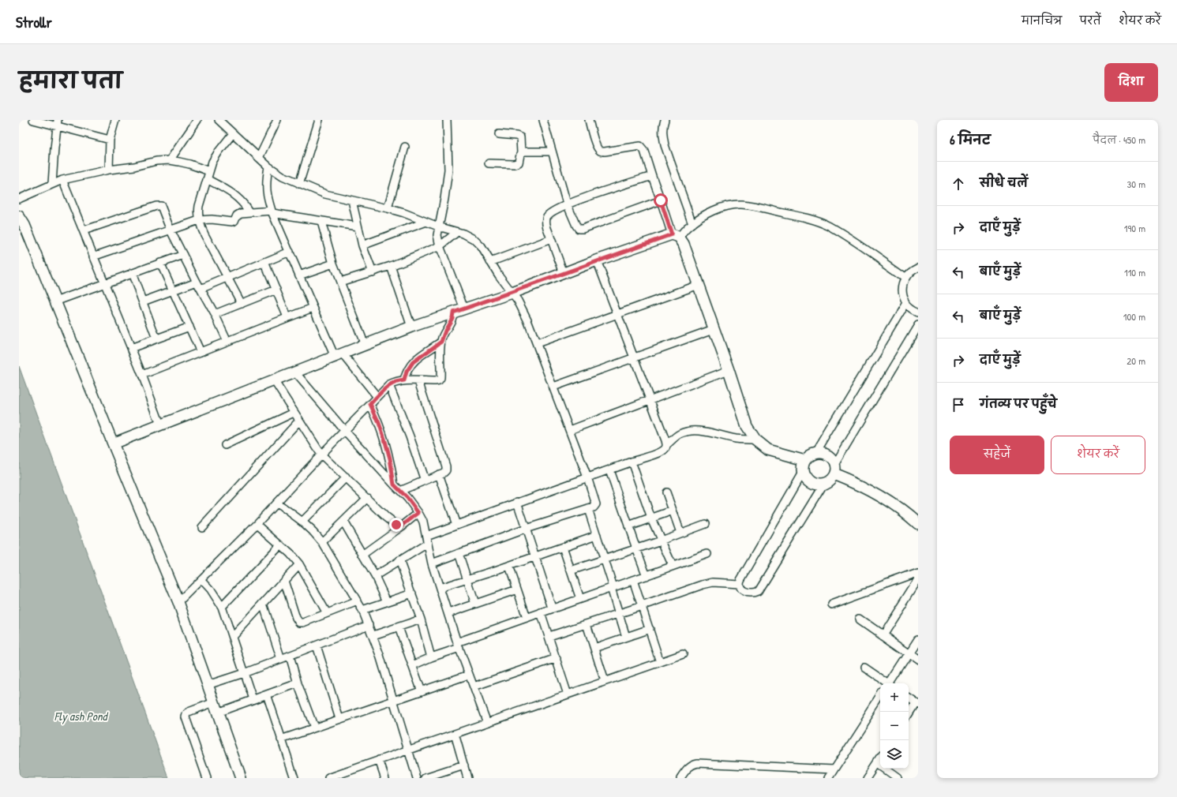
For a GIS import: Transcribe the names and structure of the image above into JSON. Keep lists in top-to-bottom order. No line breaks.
{"water":["Fly ash Pond"],"page":{"header":"Strollr","nav":["मानचित्र","परतें","शेयर करें"],"title":"हमारा पता","buttons":["दिशा",["सहेजें","शेयर करें"]],"heading":["6 मिनट","पैदल · 450 m"],"list":[["सीधे चलें","30 m"],["दाएँ मुड़ें","190 m"],["बाएँ मुड़ें","110 m"],["बाएँ मुड़ें","100 m"],["दाएँ मुड़ें","20 m"],"गंतव्य पर पहुँचे"],"map_buttons":["+","−"]}}
